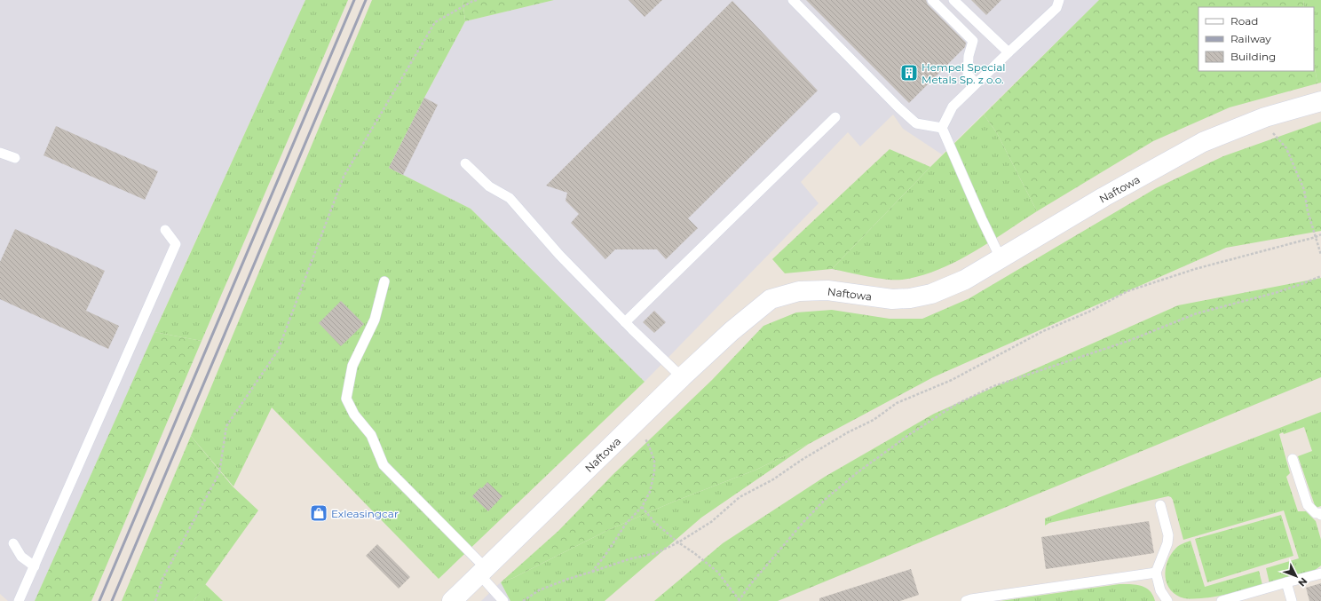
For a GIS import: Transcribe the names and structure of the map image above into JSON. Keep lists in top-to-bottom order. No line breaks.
{"streets":{"street":["Naftowa"]},"places":{"building":["Hempel Special Metals Sp. z o.o."],"shop":["Exleasingcar"]},"legend":["Road","Railway","Building"],"north":"bottom right"}
